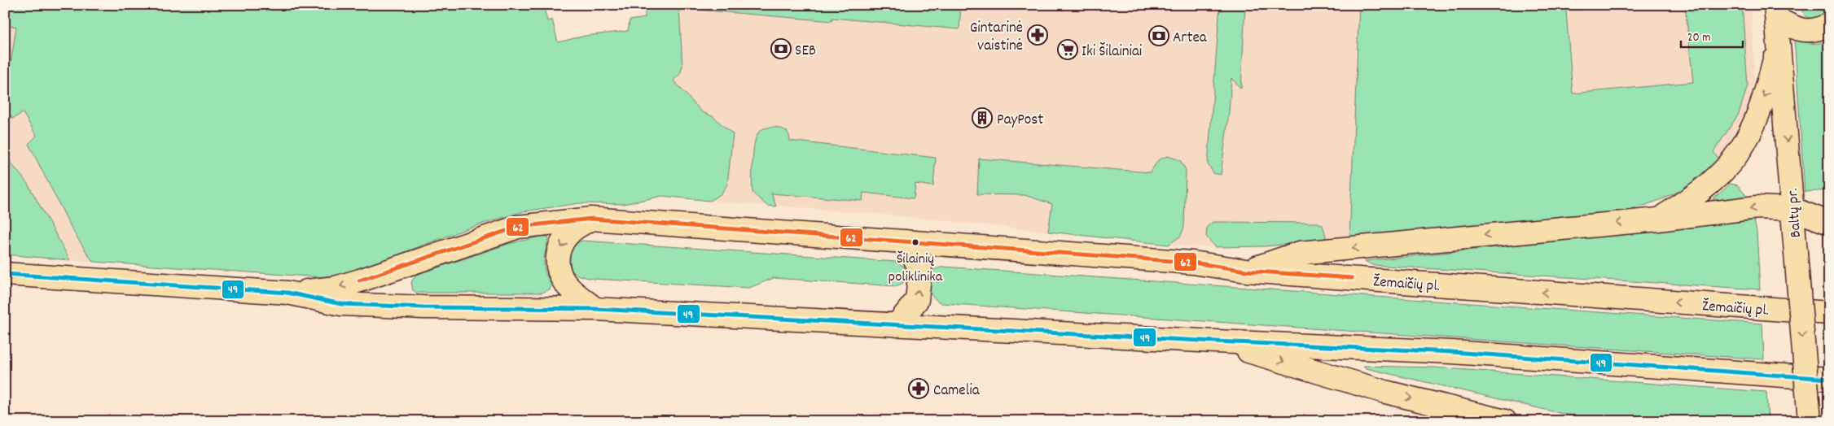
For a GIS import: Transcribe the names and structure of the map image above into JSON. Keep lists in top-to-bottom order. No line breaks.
{"streets":{"main road":["Baltų pr.","Žemaičių pl."]},"one_way":["Baltų pr."],"places":{"pharmacy":["Gintarinė vaistinė","Camelia"],"bank":["Artea","SEB"],"supermarket":["Iki Šilainiai"],"building":["PayPost"],"other":["Šilainių poliklinika"]},"lines":["transit line 62","transit line 49"],"scale_bar":"20 m"}
